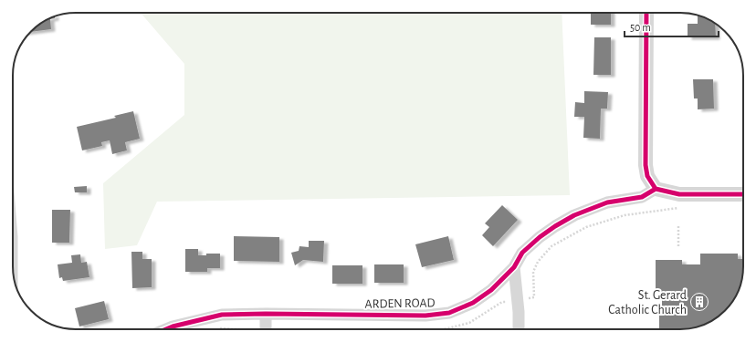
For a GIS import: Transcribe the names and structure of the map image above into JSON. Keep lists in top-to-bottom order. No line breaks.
{"streets":{"street":["ARDEN ROAD"]},"places":{"building":["St. Gerard Catholic Church"]},"scale_bar":"50 m"}
